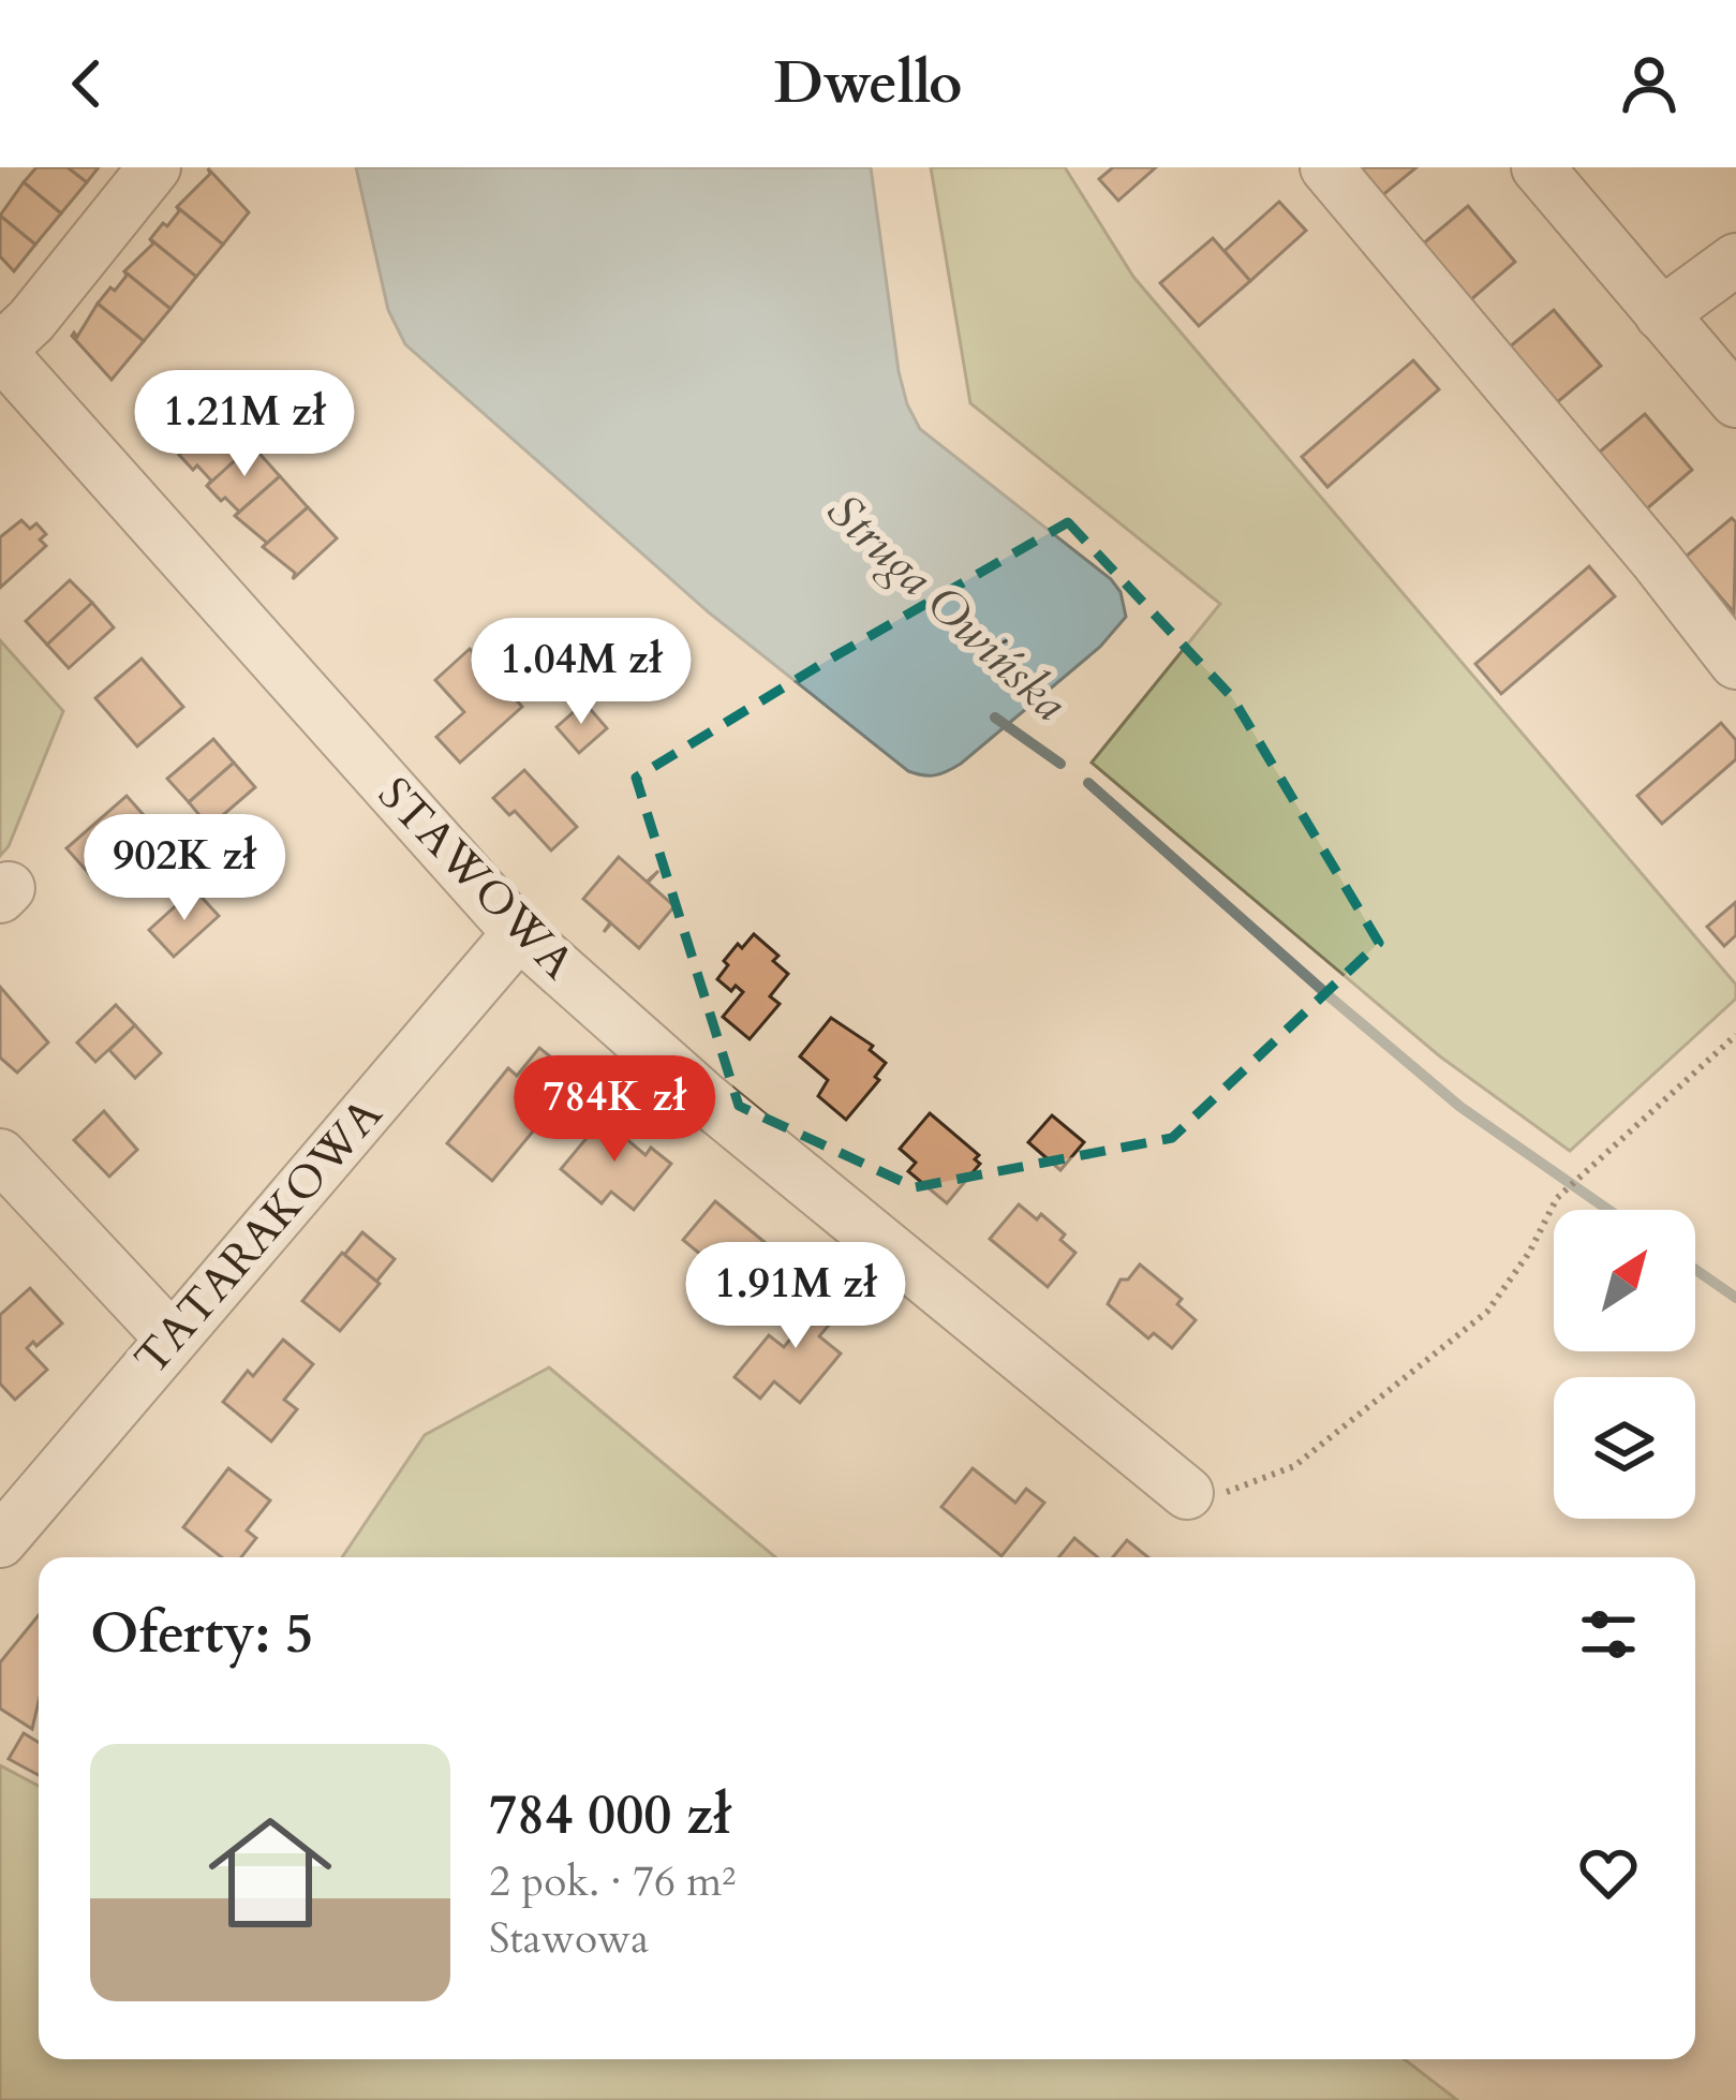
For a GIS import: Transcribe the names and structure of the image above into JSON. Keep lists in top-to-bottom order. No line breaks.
{"streets":{"street":["STAWOWA","TATARAKOWA"]},"crossings":[["STAWOWA","TATARAKOWA"]],"water":["Struga Owińska"],"north":"top right","page":{"header":"Dwello","price":["1.21M zł","1.04M zł","902K zł","784K zł","1.91M zł"],"heading":"Oferty: 5","list":[{"name":"784 000 zł","note":"2 pok. · 76 m² · Stawowa"}]}}
